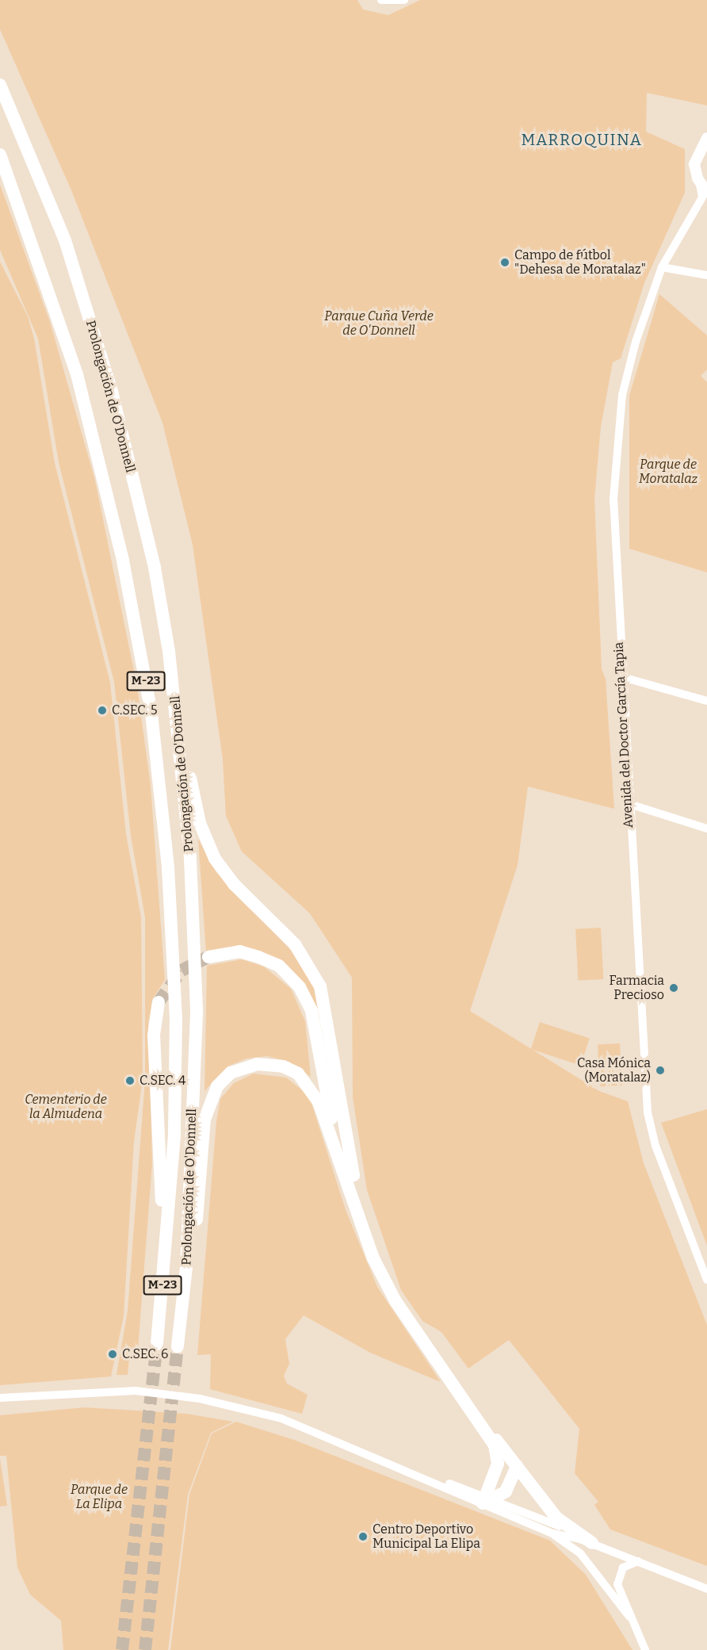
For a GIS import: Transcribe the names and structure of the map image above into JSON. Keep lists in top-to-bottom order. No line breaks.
{"streets":{"highway":["Prolongación de O'Donnell","M-23"],"street":["Avenida del Doctor García Tapia"]},"districts":["MARROQUINA"],"parks":["Parque Cuña Verde de O'Donnell","Parque de Moratalaz","Cementerio de la Almudena","Parque de La Elipa"],"places":["Campo de fútbol \"Dehesa de Moratalaz\"","C.SEC. 5","Farmacia Precioso","Casa Mónica (Moratalaz)","C.SEC. 4","C.SEC. 6","Centro Deportivo Municipal La Elipa"]}
